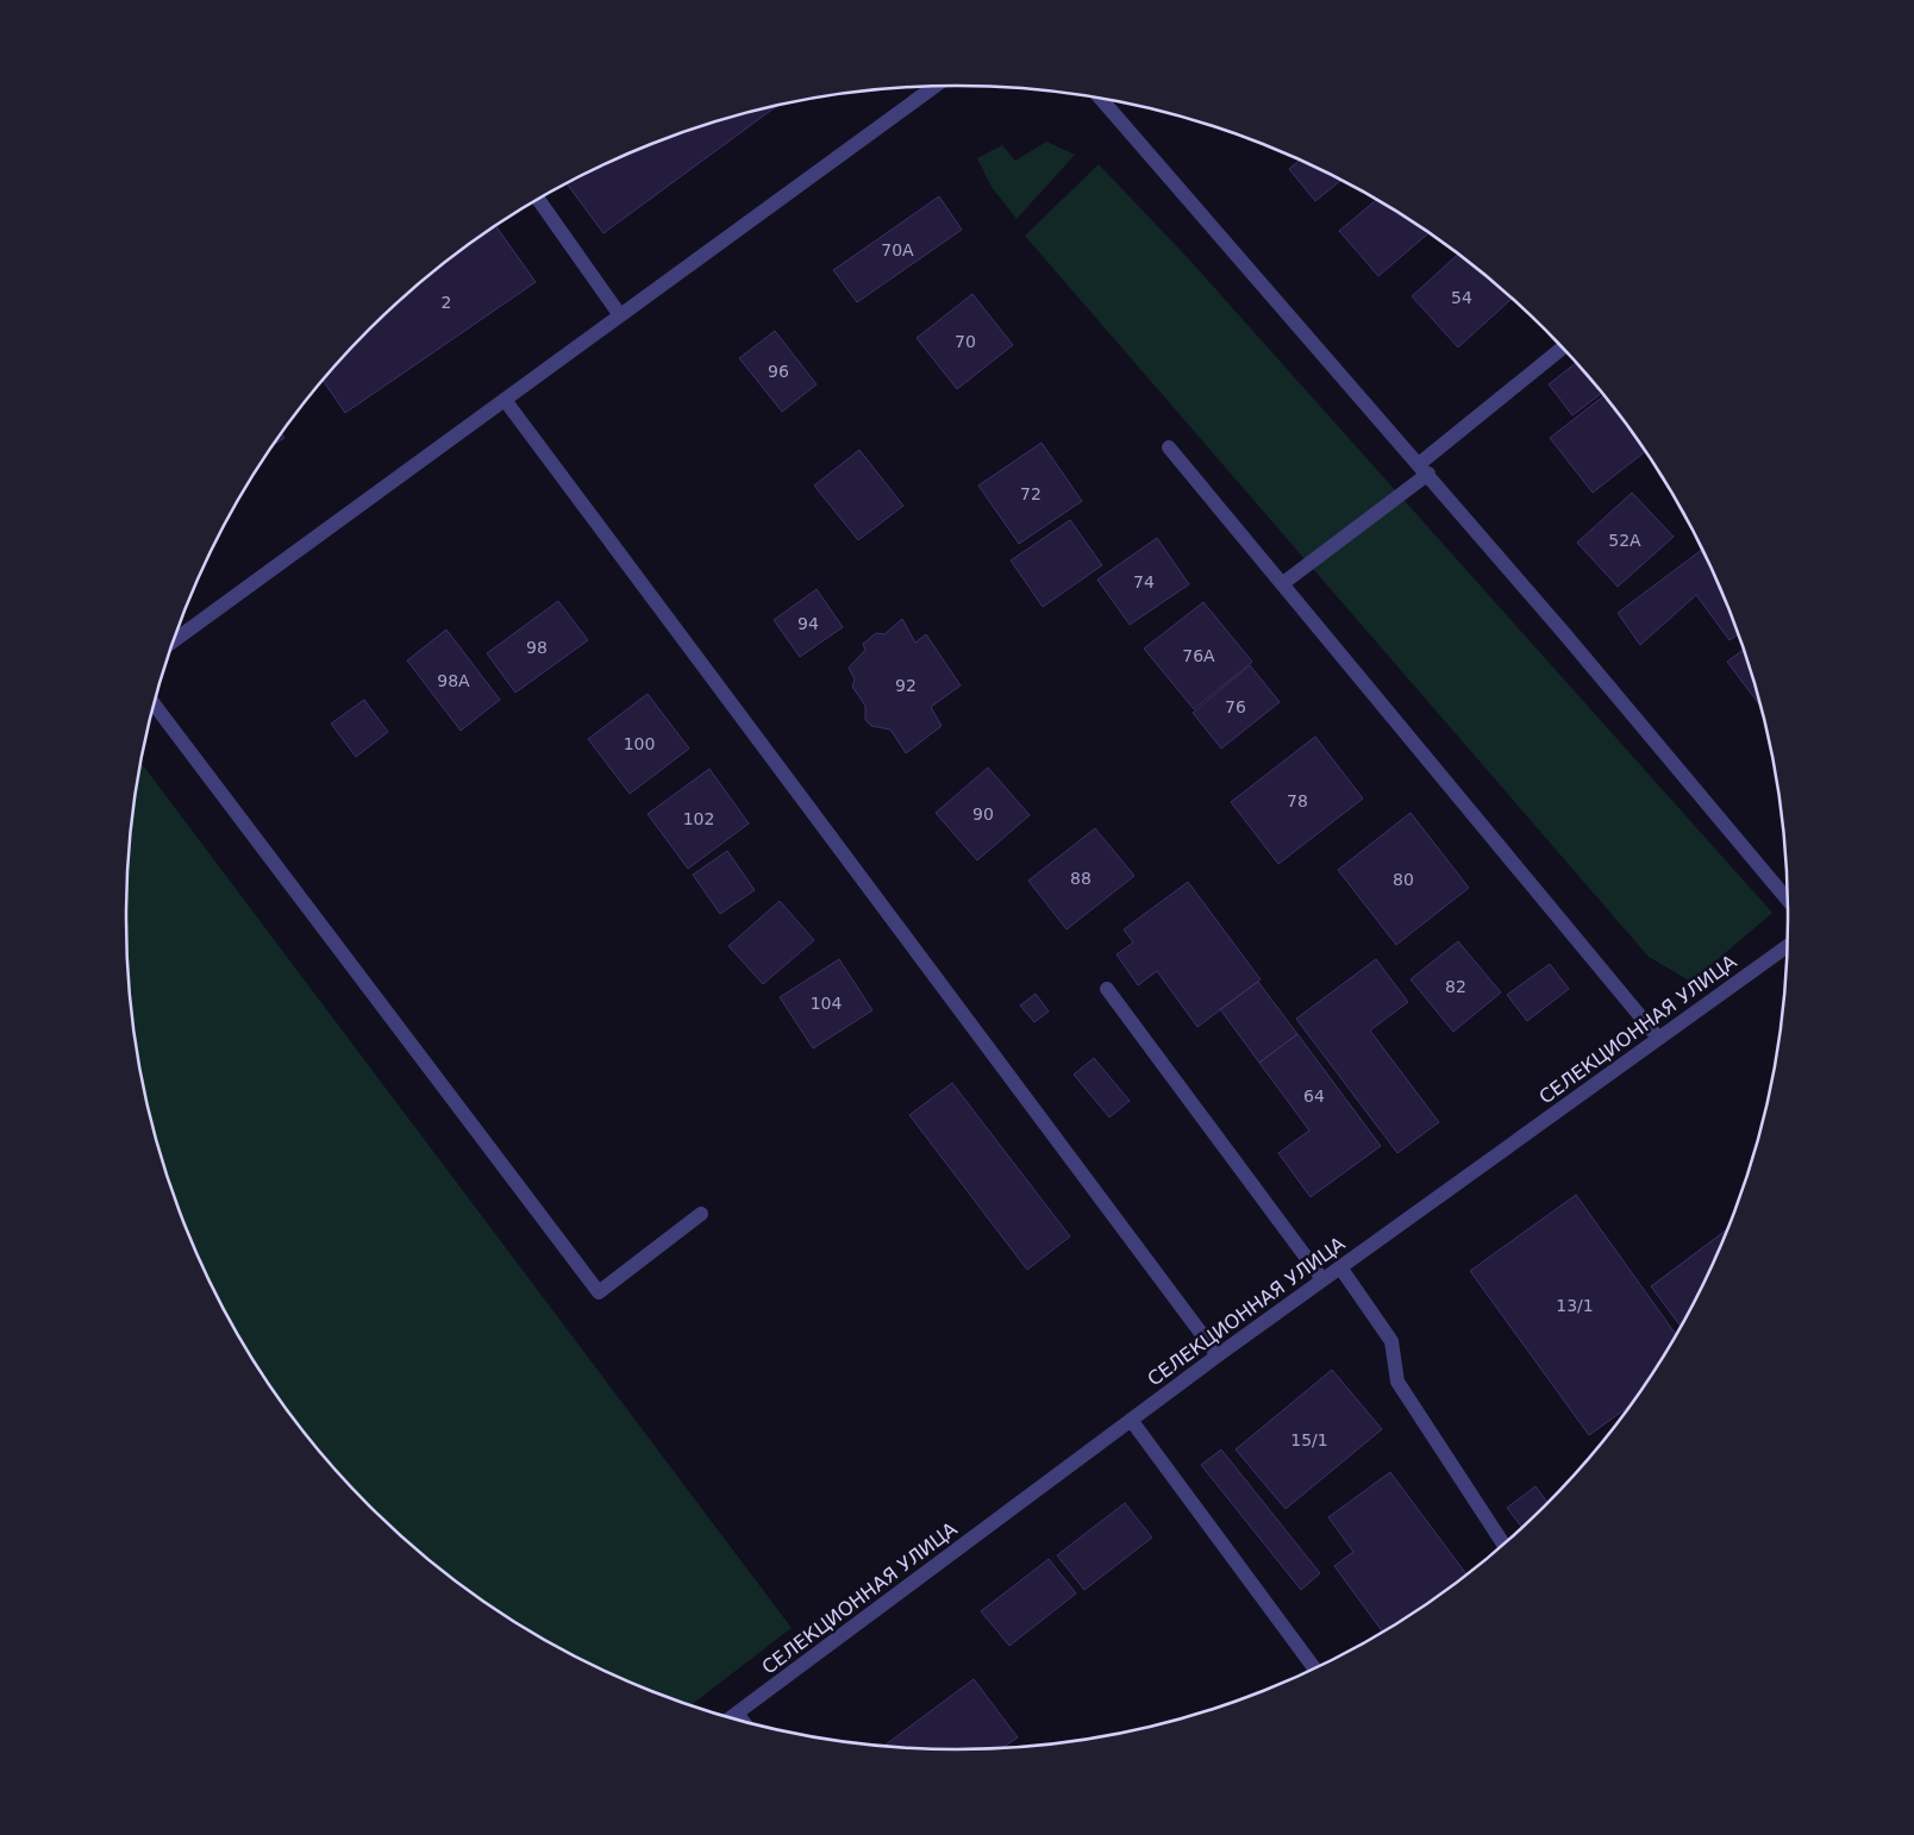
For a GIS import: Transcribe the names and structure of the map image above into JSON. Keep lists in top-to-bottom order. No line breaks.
{"streets":{"street":["СЕЛЕКЦИОННАЯ УЛИЦА"]},"house_numbers":["70А","54","2","70","96","72","52А","74","94","98","76А","98А","92","76","100","78","90","102","88","80","82","104","64","13/1","15/1"]}
